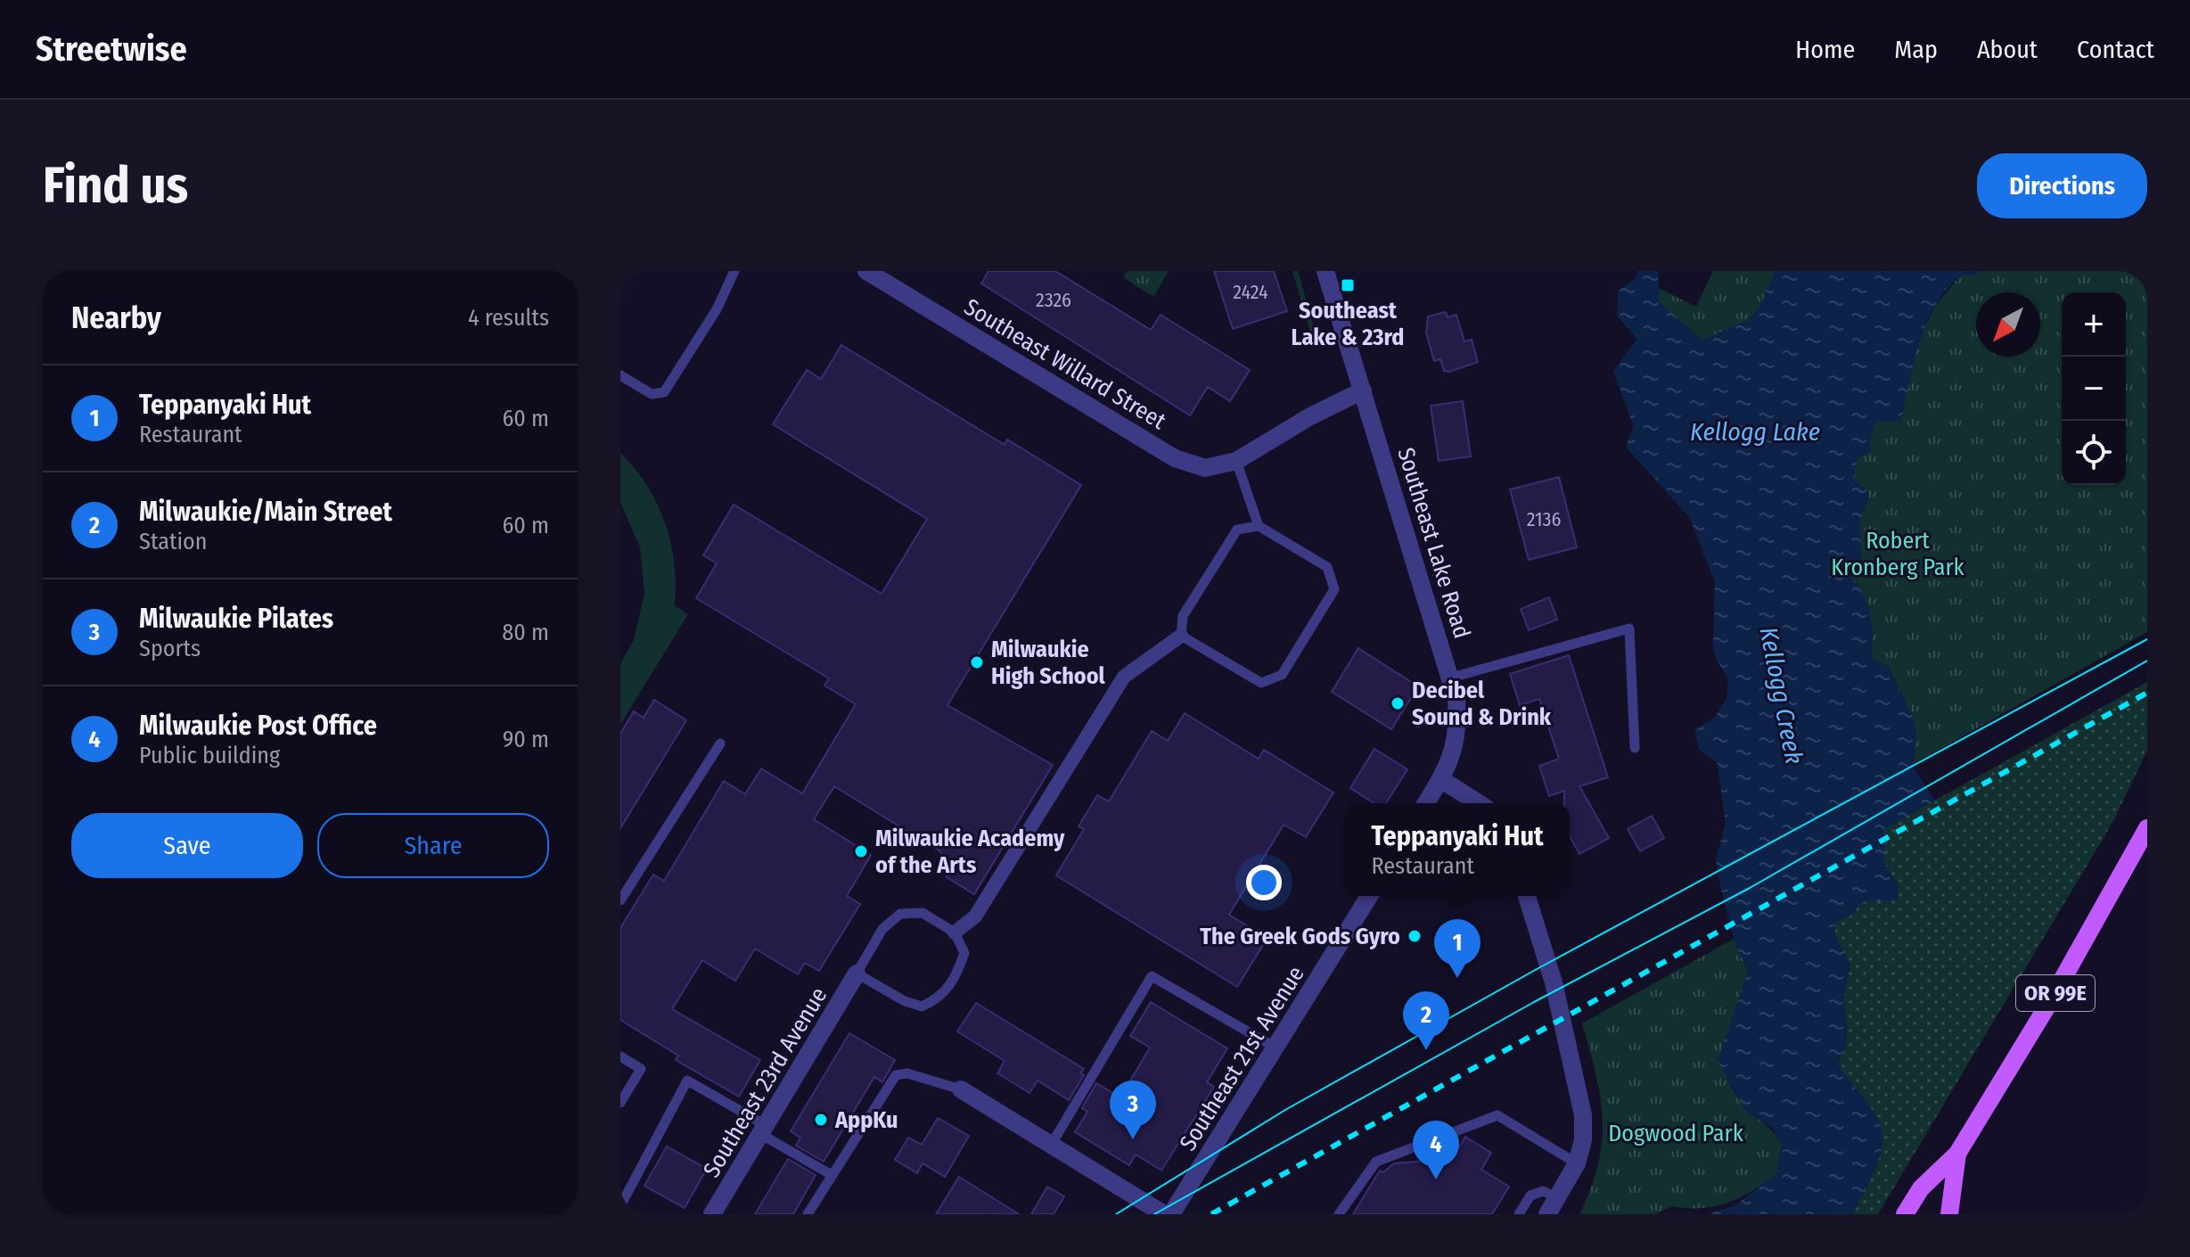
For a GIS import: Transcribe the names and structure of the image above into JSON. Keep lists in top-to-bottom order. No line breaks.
{"streets":{"main road":["OR 99E"],"street":["Southeast Willard Street","Southeast Lake Road","Southeast 21st Avenue","Southeast 23rd Avenue"]},"water":["Kellogg Lake","Kellogg Creek"],"parks":["Robert Kronberg Park","Dogwood Park"],"places":{"transit":["Southeast Lake & 23rd"],"other":["Milwaukie High School","Decibel Sound & Drink","Milwaukie Academy of the Arts","The Greek Gods Gyro","AppKu"]},"house_numbers":["2424","2326","2136"],"north":"bottom left","page":{"header":"Streetwise","nav":["Home","Map","About","Contact"],"buttons":["Directions",["Save","Share"]],"title":"Find us","heading":["Nearby","4 results"],"map_buttons":["+","−"],"list":[{"mark":"1","name":"Teppanyaki Hut","note":"Restaurant","value":"60 m"},{"mark":"2","name":"Milwaukie/Main Street","note":"Station","value":"60 m"},{"mark":"3","name":"Milwaukie Pilates","note":"Sports","value":"80 m"},{"mark":"4","name":"Milwaukie Post Office","note":"Public building","value":"90 m"}],"popup":["Teppanyaki Hut","Restaurant"],"pins":["1","2","3","4"]}}
